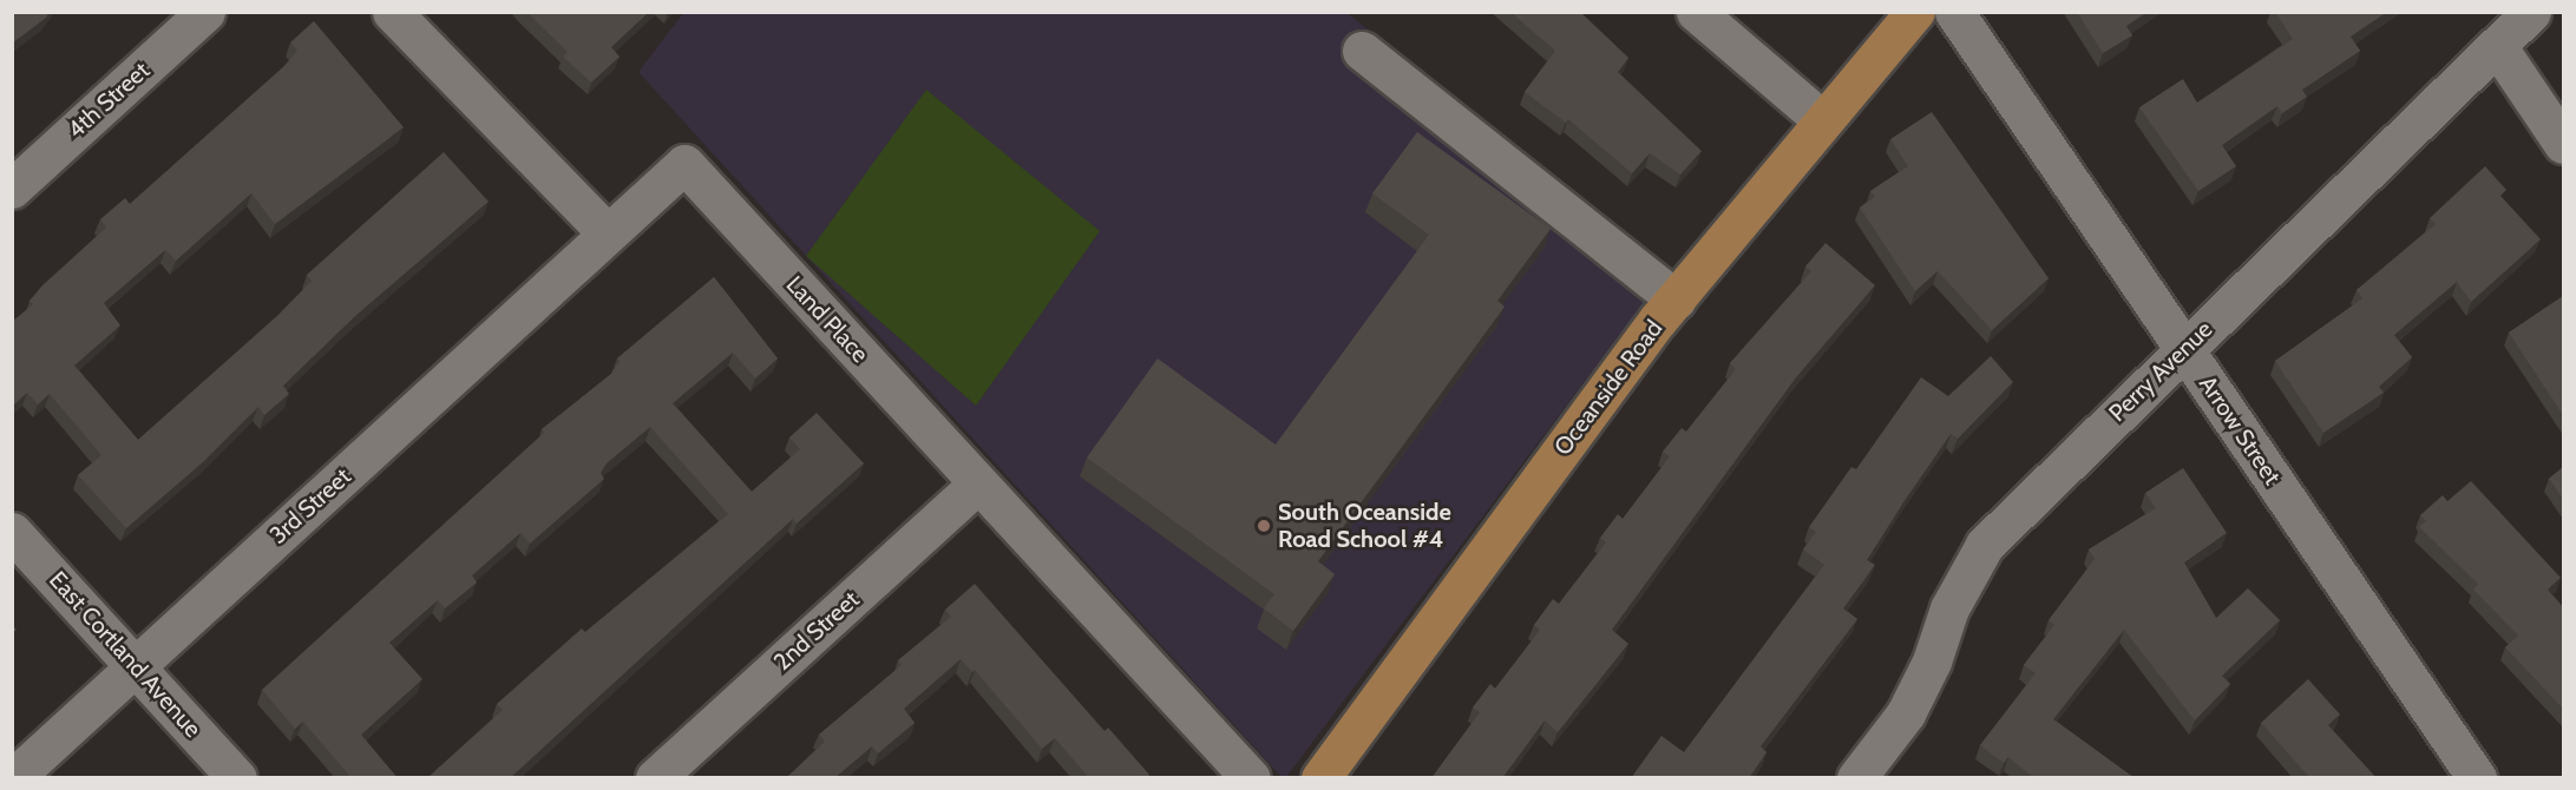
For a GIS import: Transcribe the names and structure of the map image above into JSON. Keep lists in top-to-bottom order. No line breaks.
{"streets":{"main road":["Oceanside Road"],"street":["4th Street","Land Place","Perry Avenue","Arrow Street","3rd Street","2nd Street","East Cortland Avenue"]},"crossings":[["Land Place","3rd Street"],["Land Place","2nd Street"],["Perry Avenue","Arrow Street"],["3rd Street","East Cortland Avenue"]],"places":["South Oceanside Road School #4"]}
